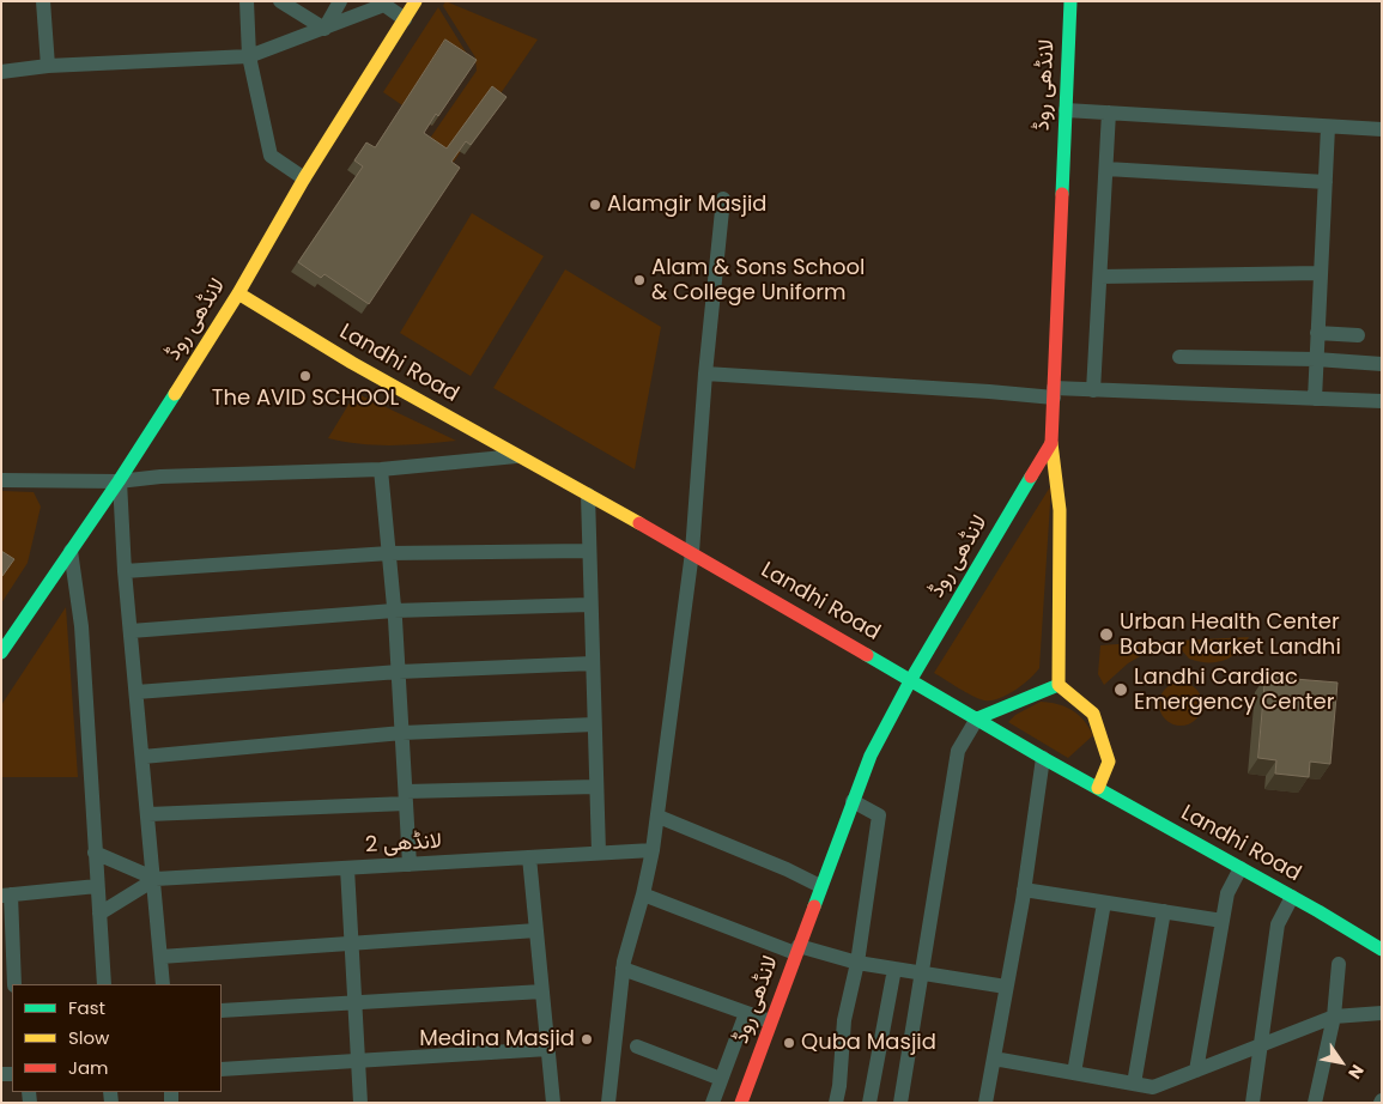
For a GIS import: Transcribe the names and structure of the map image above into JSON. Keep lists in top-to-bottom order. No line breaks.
{"streets":{"main road":["لانڈھی روڈ","Landhi Road"],"street":["لانڈھی 2"]},"crossings":[["لانڈھی روڈ","Landhi Road"]],"places":["Alamgir Masjid","Alam & Sons School & College Uniform","The AVID SCHOOL","Urban Health Center Babar Market Landhi","Landhi Cardiac Emergency Center","Medina Masjid","Quba Masjid"],"legend":["Fast","Slow","Jam"],"north":"bottom right"}
